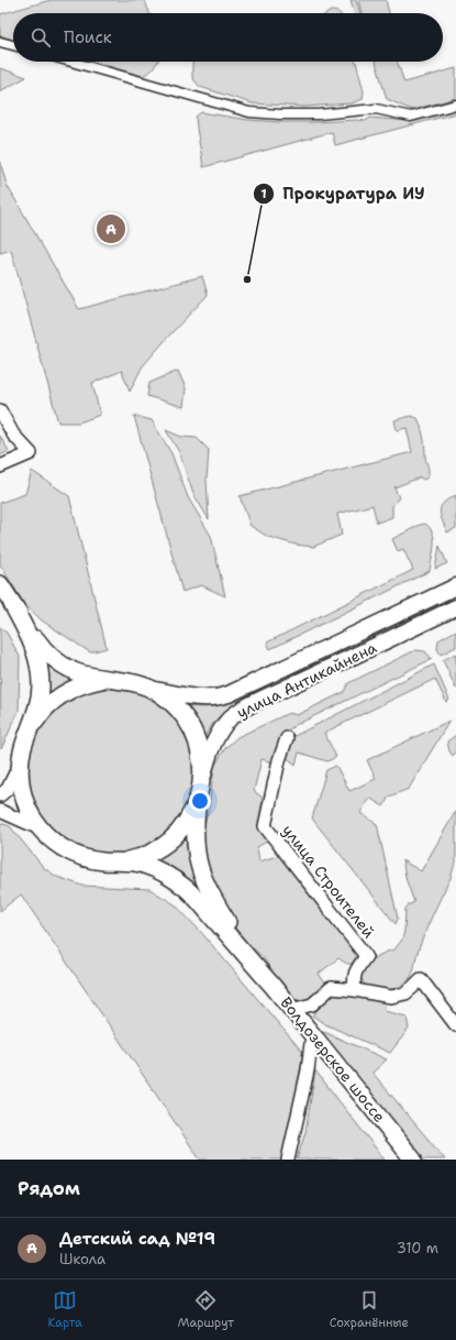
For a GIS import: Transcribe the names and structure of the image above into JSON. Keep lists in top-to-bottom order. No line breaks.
{"streets":{"main road":["Волдозерское шоссе"],"street":["улица Антикайнена","улица Строителей"]},"places":["Прокуратура ИУ"],"page":{"search":"Поиск","pins":"A","heading":"Рядом","list":[{"mark":"A","name":"Детский сад №19","note":"Школа","value":"310 m"}],"nav":["Карта","Маршрут","Сохранённые"]}}
